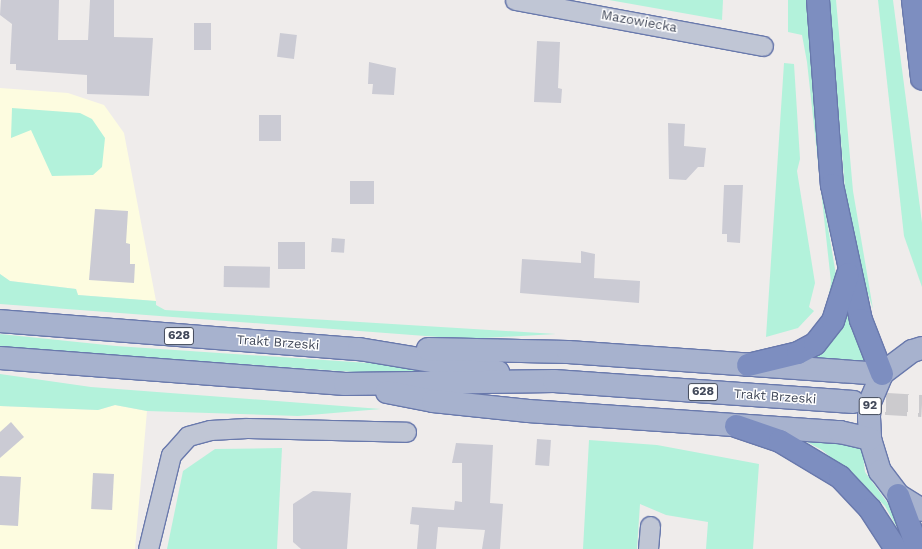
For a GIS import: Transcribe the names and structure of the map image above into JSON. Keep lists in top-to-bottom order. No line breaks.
{"streets":{"main road":["628","Trakt Brzeski","92"],"street":["Mazowiecka"]}}
